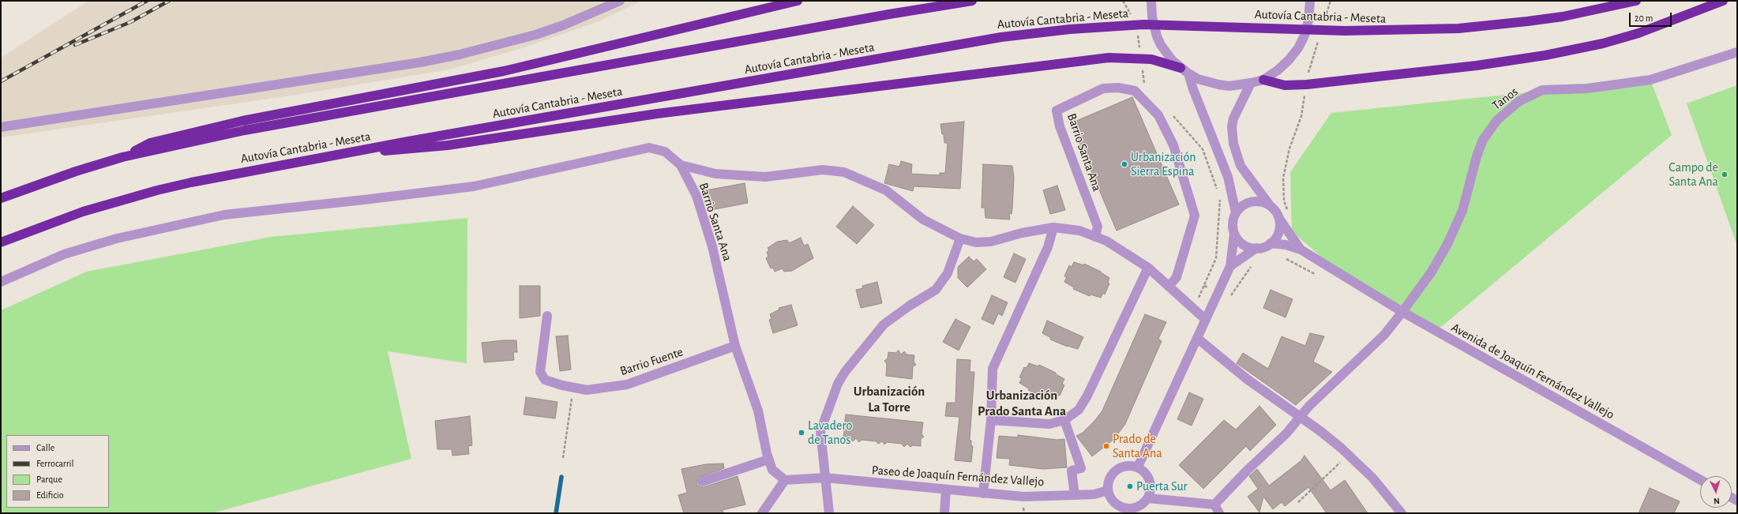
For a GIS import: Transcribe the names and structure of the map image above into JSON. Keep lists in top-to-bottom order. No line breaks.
{"streets":{"highway":["Autovía Cantabria - Meseta"],"street":["Tanos","Barrio Santa Ana","Barrio Fuente","Avenida de Joaquín Fernández Vallejo","Paseo de Joaquín Fernández Vallejo"]},"crossings":[["Tanos","Avenida de Joaquín Fernández Vallejo"],["Barrio Santa Ana","Barrio Fuente"]],"districts":["Urbanización La Torre","Urbanización Prado Santa Ana"],"places":["Urbanización Sierra Espina","Campo de Santa Ana","Lavadero de Tanos","Prado de Santa Ana","Puerta Sur"],"legend":["Calle","Ferrocarril","Parque","Edificio"],"scale_bar":"20 m","north":"bottom"}
